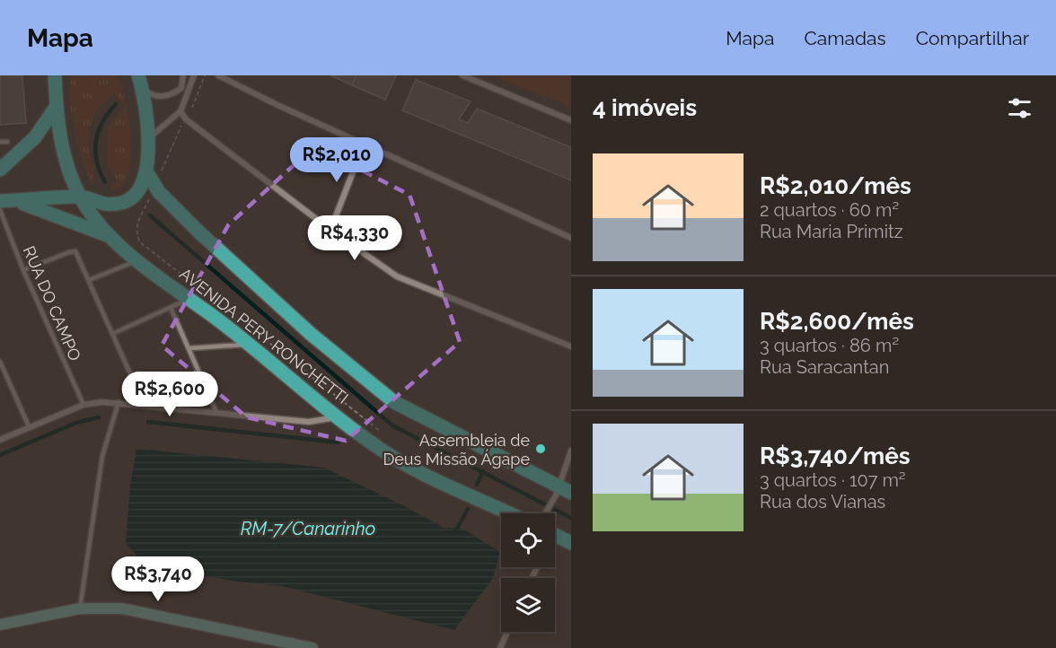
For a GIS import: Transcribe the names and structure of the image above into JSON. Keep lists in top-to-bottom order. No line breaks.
{"streets":{"main road":["AVENIDA PERY RONCHETTI"],"lane":["RUA DO CAMPO"]},"water":["RM-7/Canarinho"],"places":["Assembleia de Deus Missão Ágape"],"page":{"header":"Mapa","nav":["Mapa","Camadas","Compartilhar"],"heading":"4 imóveis","price":["R$2,010","R$4,330","R$2,600","R$3,740"],"list":[{"name":"R$2,010/mês","note":"2 quartos · 60 m² · Rua Maria Primitz"},{"name":"R$2,600/mês","note":"3 quartos · 86 m² · Rua Saracantan"},{"name":"R$3,740/mês","note":"3 quartos · 107 m² · Rua dos Vianas"}]}}
